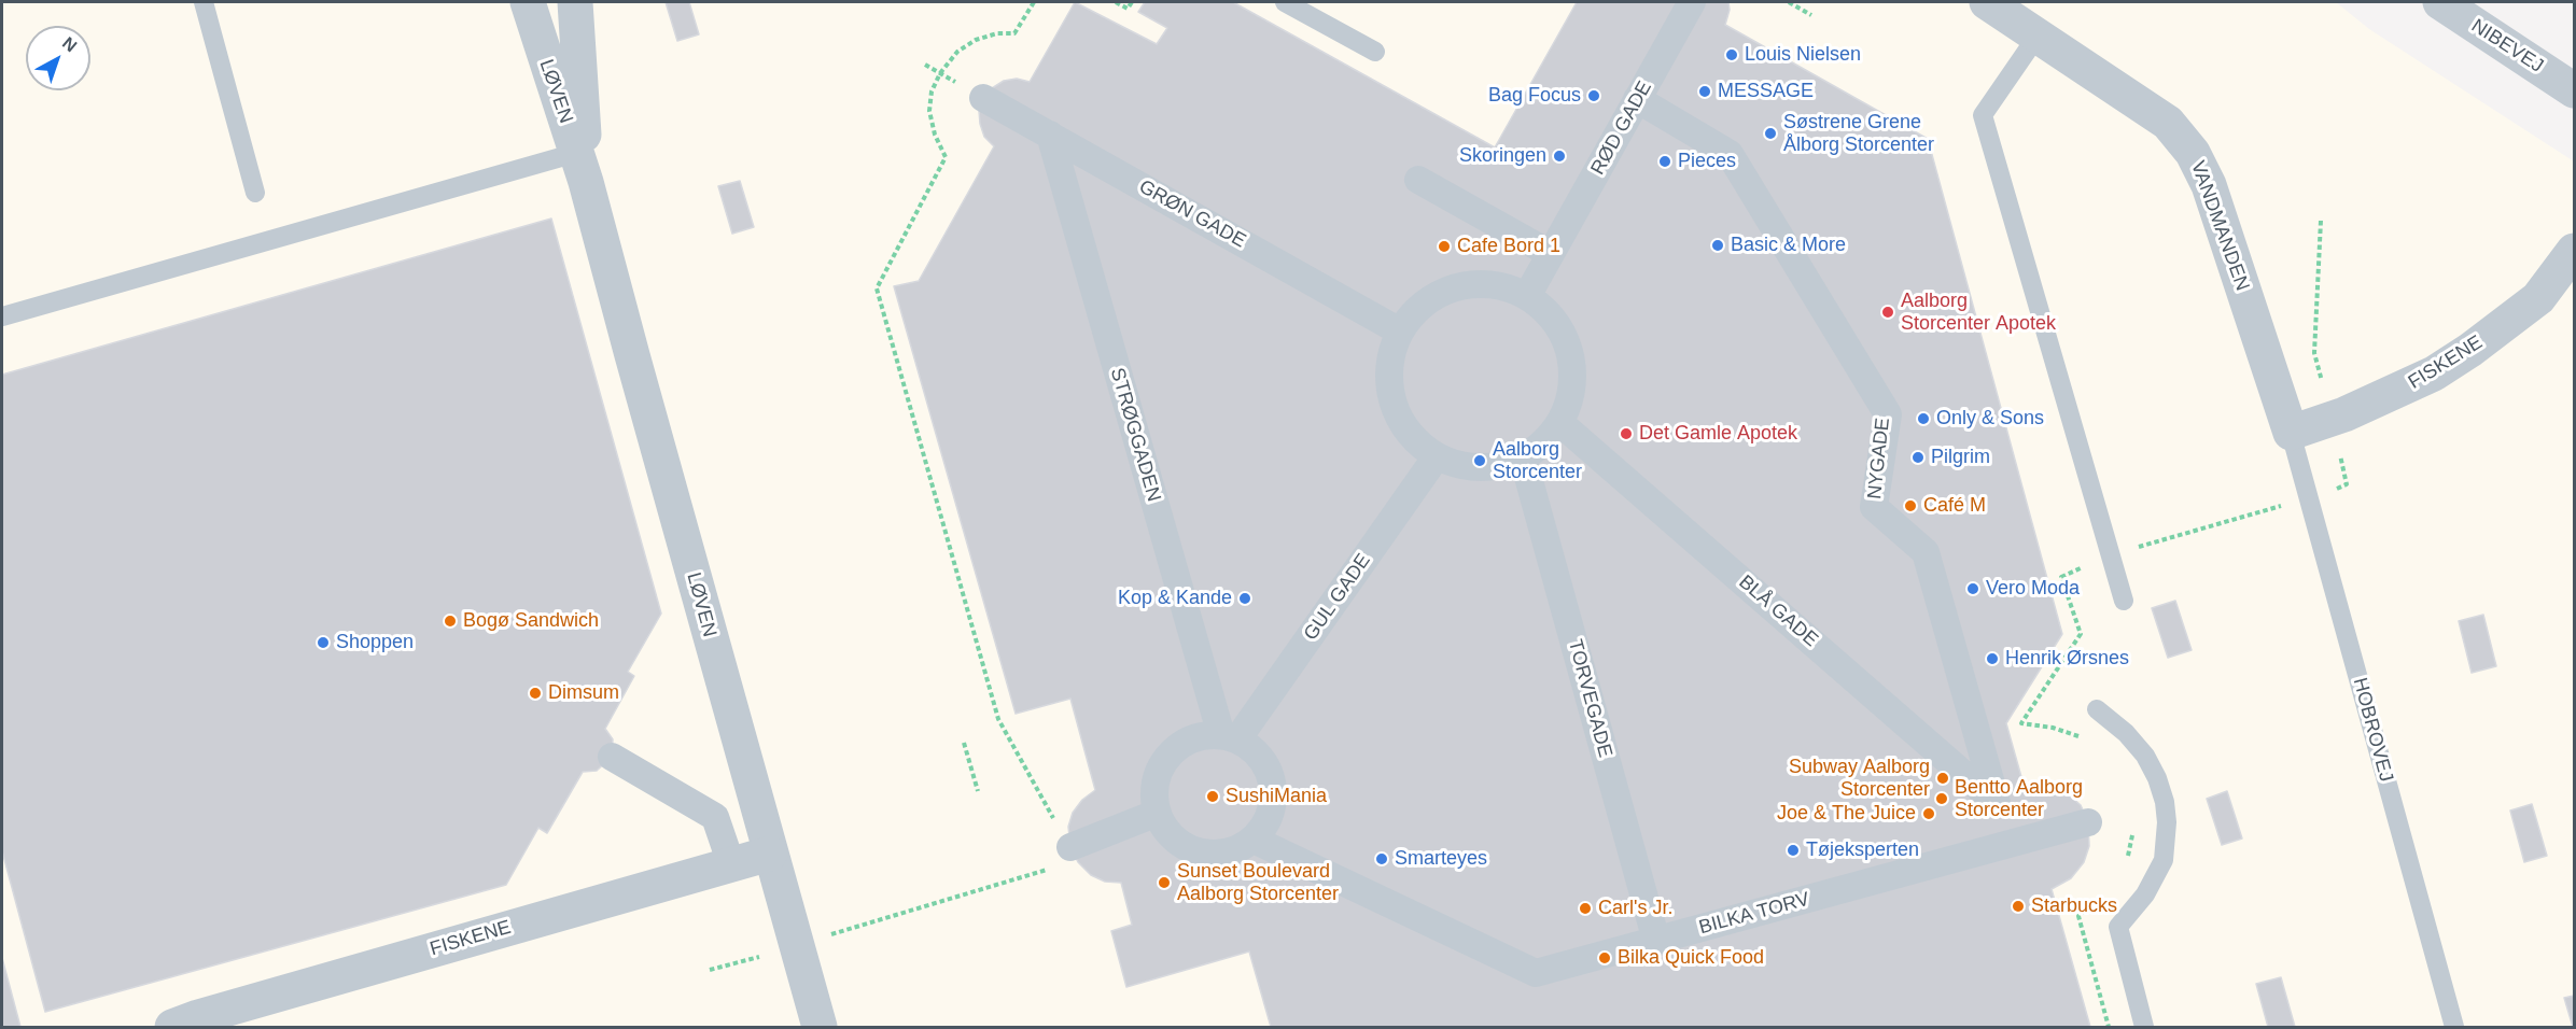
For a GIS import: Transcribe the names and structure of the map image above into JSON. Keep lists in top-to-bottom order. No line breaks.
{"streets":{"street":["NIBEVEJ","LØVEN","RØD GADE","GRØN GADE","VANDMANDEN","FISKENE","STRØGGADEN","NYGADE","GUL GADE","BLÅ GADE","TORVEGADE","BILKA TORV"],"lane":["HOBROVEJ"]},"crossings":[["LØVEN","FISKENE"],["RØD GADE","GRØN GADE"],["RØD GADE","NYGADE"],["RØD GADE","GUL GADE"],["RØD GADE","BLÅ GADE"],["RØD GADE","TORVEGADE"],["GRØN GADE","STRØGGADEN"],["GRØN GADE","GUL GADE"],["GRØN GADE","BLÅ GADE"],["GRØN GADE","TORVEGADE"],["VANDMANDEN","FISKENE"],["VANDMANDEN","HOBROVEJ"],["FISKENE","HOBROVEJ"],["STRØGGADEN","GUL GADE"],["STRØGGADEN","BILKA TORV"],["NYGADE","BLÅ GADE"],["GUL GADE","BLÅ GADE"],["GUL GADE","TORVEGADE"],["GUL GADE","BILKA TORV"],["BLÅ GADE","TORVEGADE"],["TORVEGADE","BILKA TORV"]],"places":["Louis Nielsen","MESSAGE","Bag Focus","Søstrene Grene Ålborg Storcenter","Skoringen","Pieces","Basic & More","Cafe Bord 1","Aalborg Storcenter Apotek","Only & Sons","Det Gamle Apotek","Pilgrim","Aalborg Storcenter","Café M","Vero Moda","Kop & Kande","Bogø Sandwich","Shoppen","Henrik Ørsnes","Dimsum","Subway Aalborg Storcenter","SushiMania","Bentto Aalborg Storcenter","Joe & The Juice","Tøjeksperten","Smarteyes","Sunset Boulevard Aalborg Storcenter","Starbucks","Carl's Jr.","Bilka Quick Food"],"north":"top right"}
